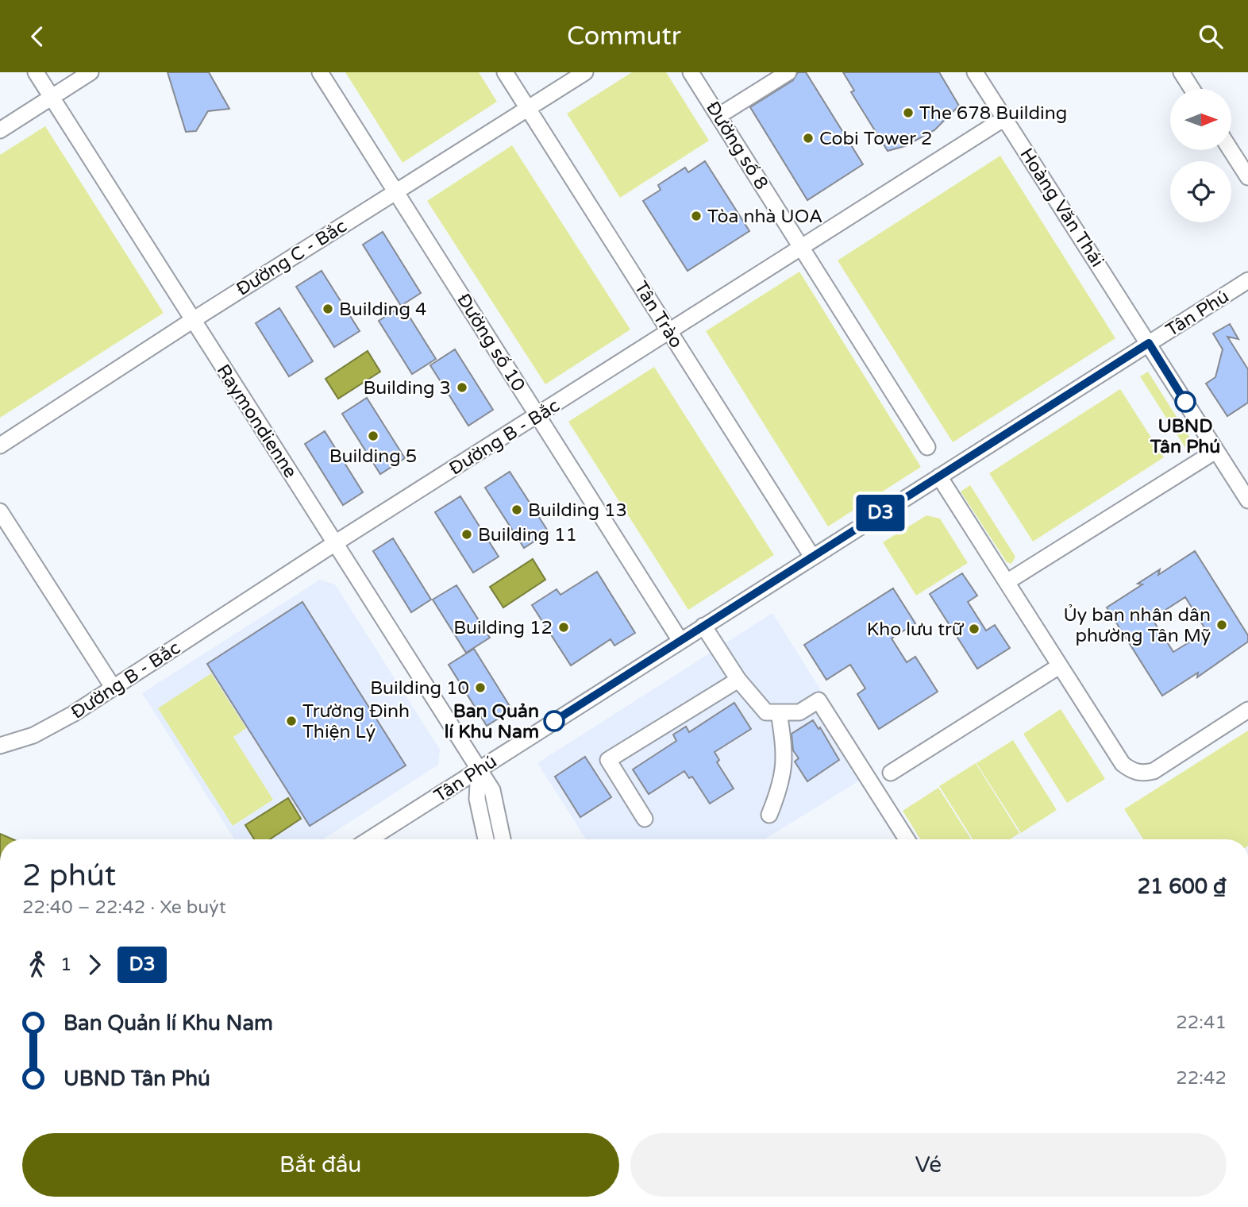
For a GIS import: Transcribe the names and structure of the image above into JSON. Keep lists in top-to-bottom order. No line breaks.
{"streets":{"street":["Đường số 8","Hoàng Văn Thái","Đường C - Bắc","Tân Phú","Tân Trào","Đường số 10","Raymondienne","Đường B - Bắc"]},"crossings":[["Đường số 8","Đường B - Bắc"],["Hoàng Văn Thái","Tân Phú"],["Hoàng Văn Thái","Đường B - Bắc"],["Đường C - Bắc","Tân Trào"],["Đường C - Bắc","Đường số 10"],["Đường C - Bắc","Raymondienne"],["Tân Phú","Tân Trào"],["Tân Phú","Đường số 10"],["Tân Phú","Raymondienne"],["Tân Trào","Đường B - Bắc"],["Đường số 10","Đường B - Bắc"],["Raymondienne","Đường B - Bắc"]],"places":["The 678 Building","Cobi Tower 2","Tòa nhà UOA","Building 4","Building 3","UBND Tân Phú","Building 5","Building 13","Building 11","Ủy ban nhân dân phường Tân Mỹ","Building 12","Kho lưu trữ","Building 10","Trường Đinh Thiện Lý","Ban Quản lí Khu Nam"],"lines":["bus line D3"],"north":"right","page":{"header":"Commutr","on_map":"D3","heading":["2 phút","22:40 – 22:42 · Xe buýt","21 600 ₫"],"legs":["1","D3"],"list":[{"name":"Ban Quản lí Khu Nam","value":"22:41"},{"name":"UBND Tân Phú","value":"22:42"}],"buttons":["Bắt đầu","Vé"]}}
